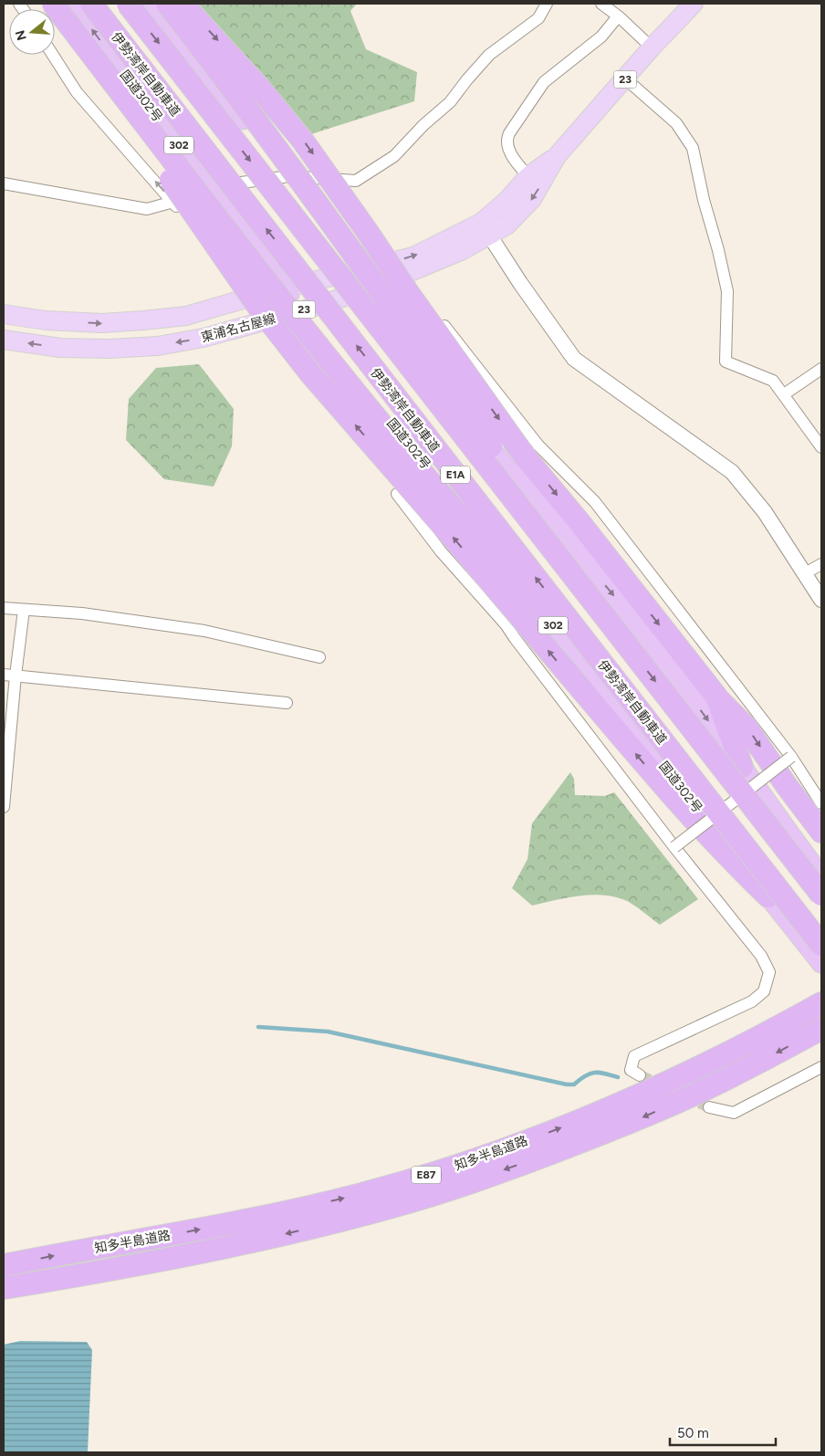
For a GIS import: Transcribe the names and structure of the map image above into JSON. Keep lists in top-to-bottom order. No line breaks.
{"streets":{"highway":["伊勢湾岸自動車道","国道302号","302","E1A","知多半島道路","E87"],"main road":["23","東浦名古屋線"]},"crossings":[["国道302号","東浦名古屋線"]],"scale_bar":"50 m","north":"left"}
